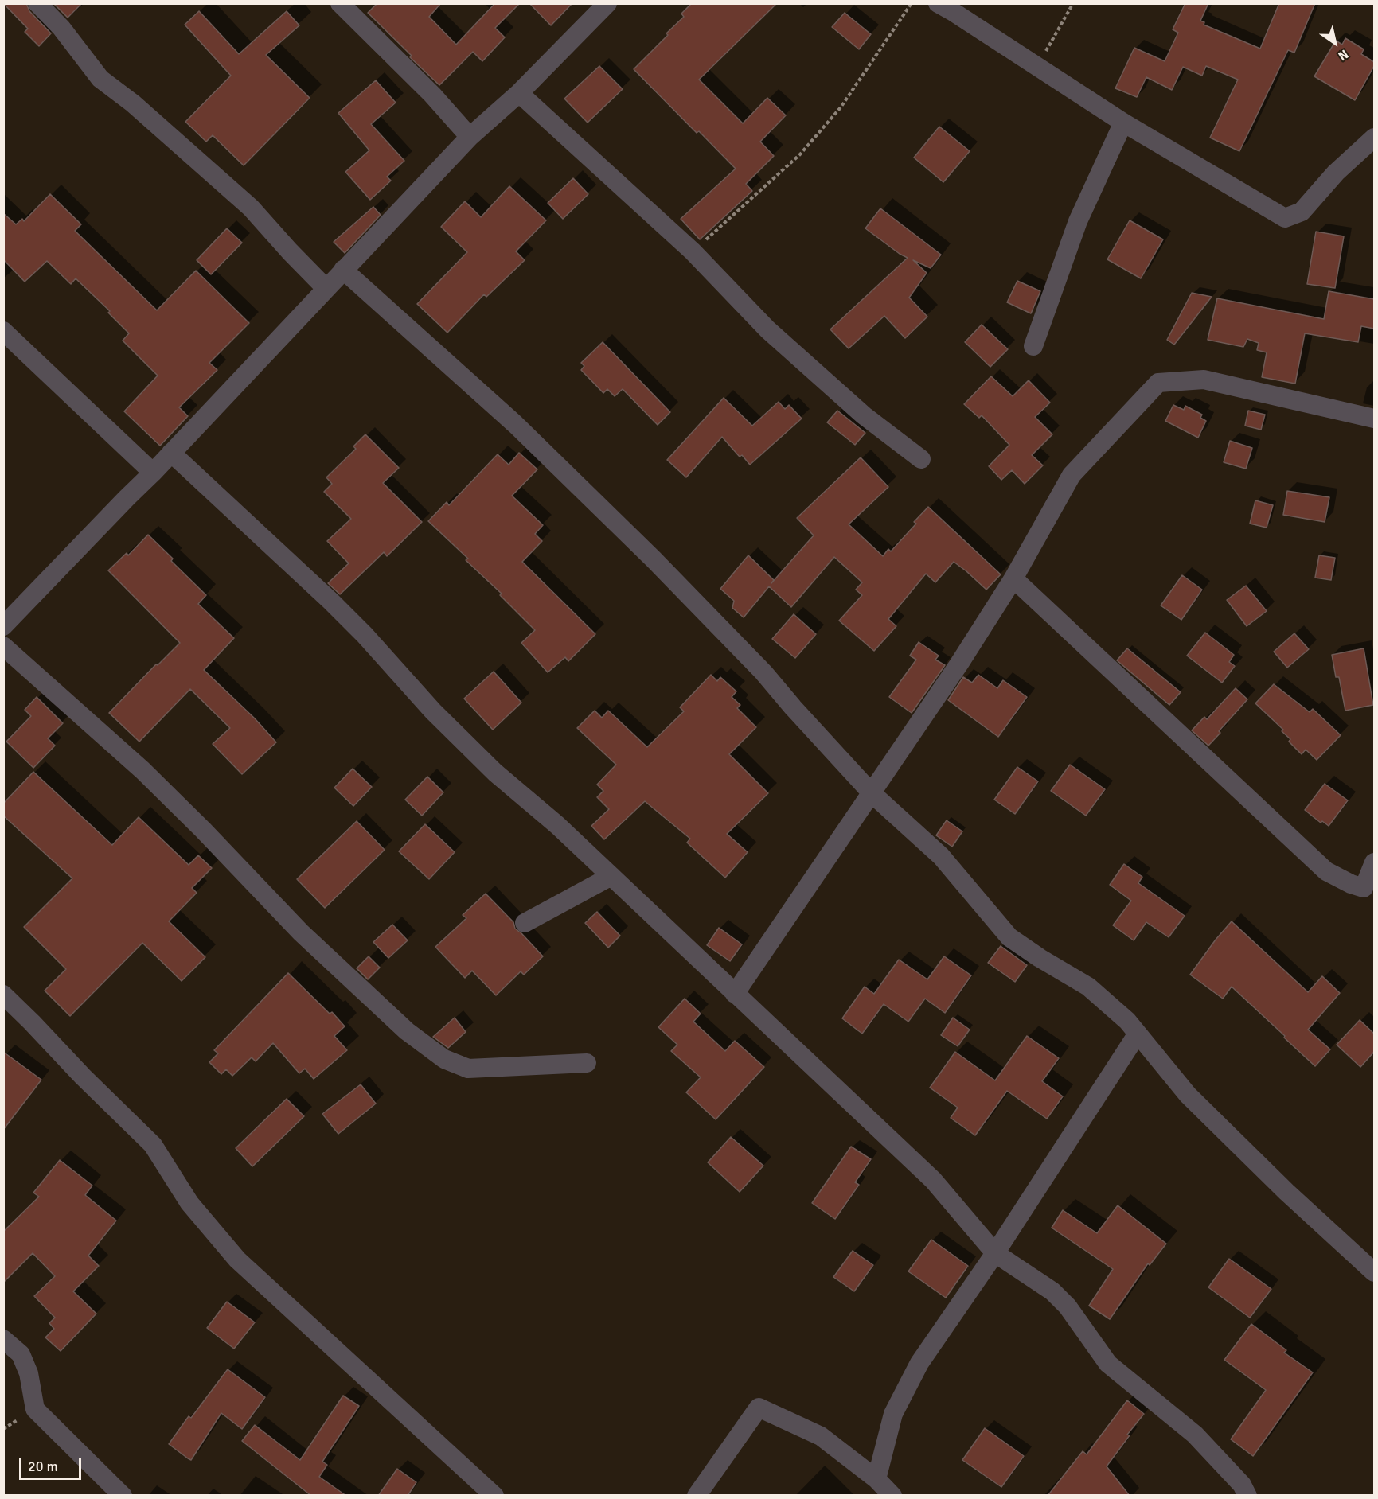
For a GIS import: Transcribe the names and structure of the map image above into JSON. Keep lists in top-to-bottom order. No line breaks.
{"scale_bar":"20 m","north":"bottom right"}
